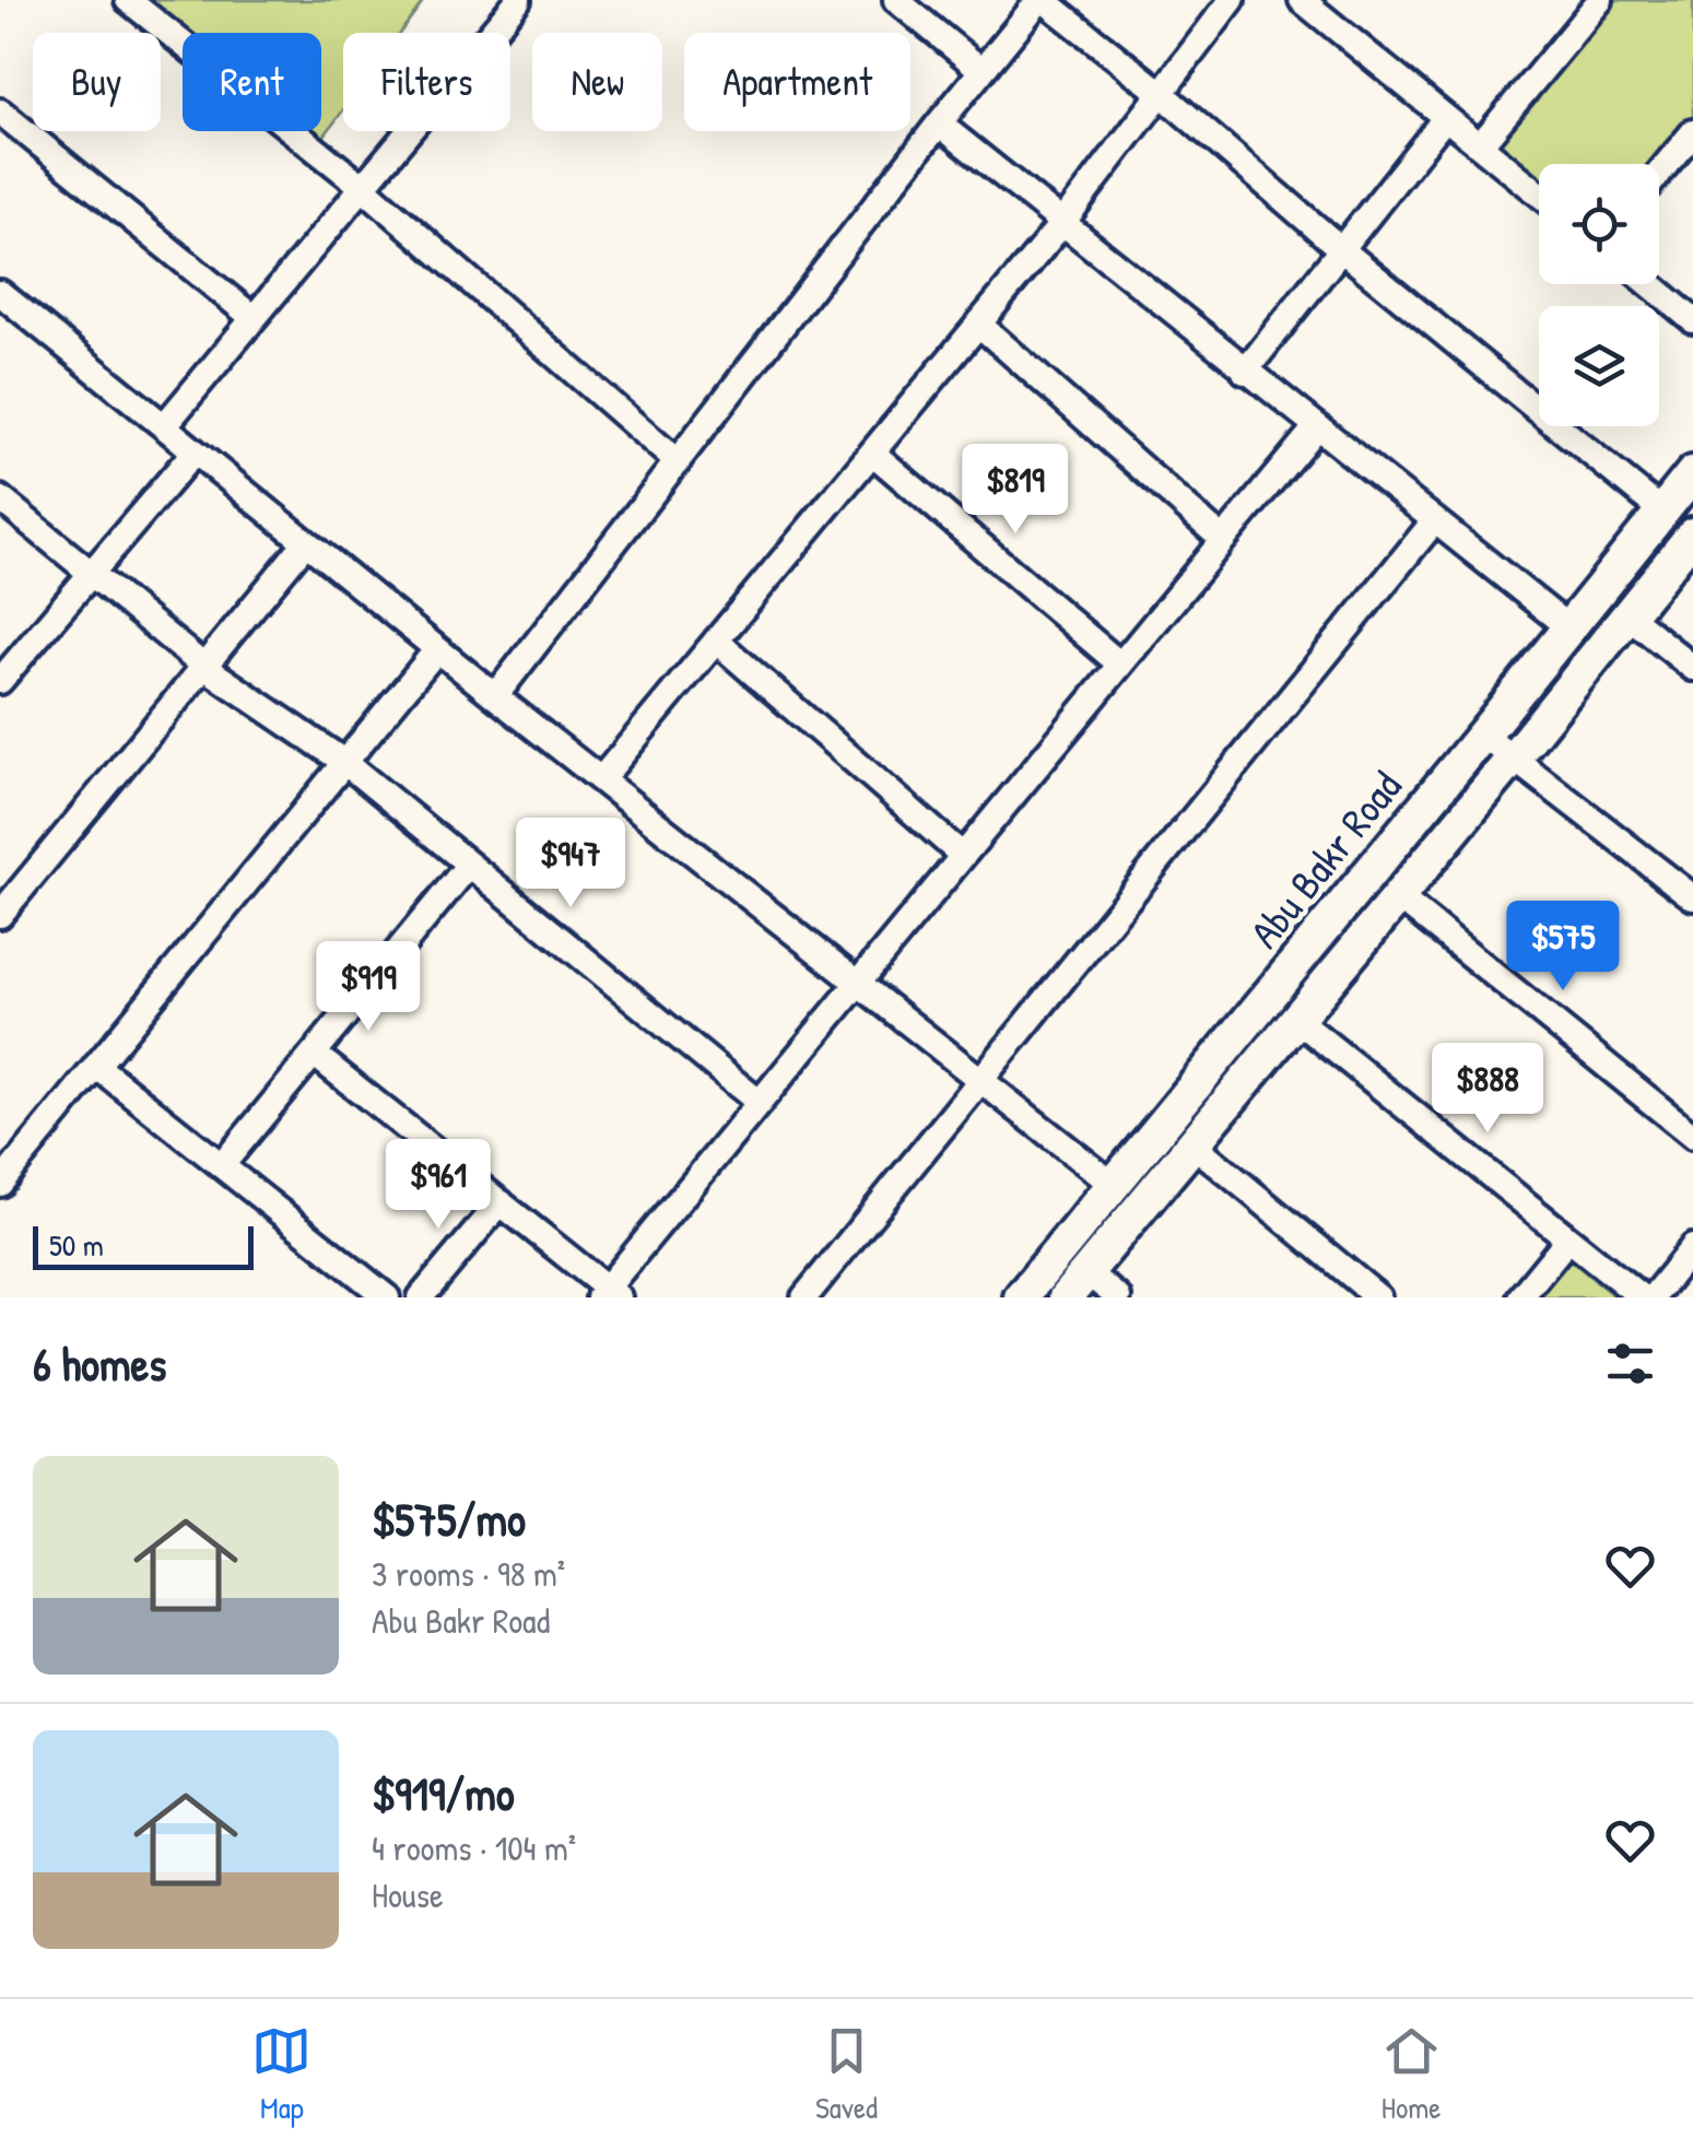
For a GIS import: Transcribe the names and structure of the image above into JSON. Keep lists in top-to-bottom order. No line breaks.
{"streets":{"main road":["Abu Bakr Road"]},"scale_bar":"50 m","page":{"chip":["Buy","Rent","Filters","New","Apartment"],"price":["$819","$947","$575","$919","$888","$961"],"scale":"50 m","heading":"6 homes","list":[{"name":"$575/mo","note":"3 rooms · 98 m² · Abu Bakr Road"},{"name":"$919/mo","note":"4 rooms · 104 m² · House"}],"tabs":["Map","Saved","Home"]}}
